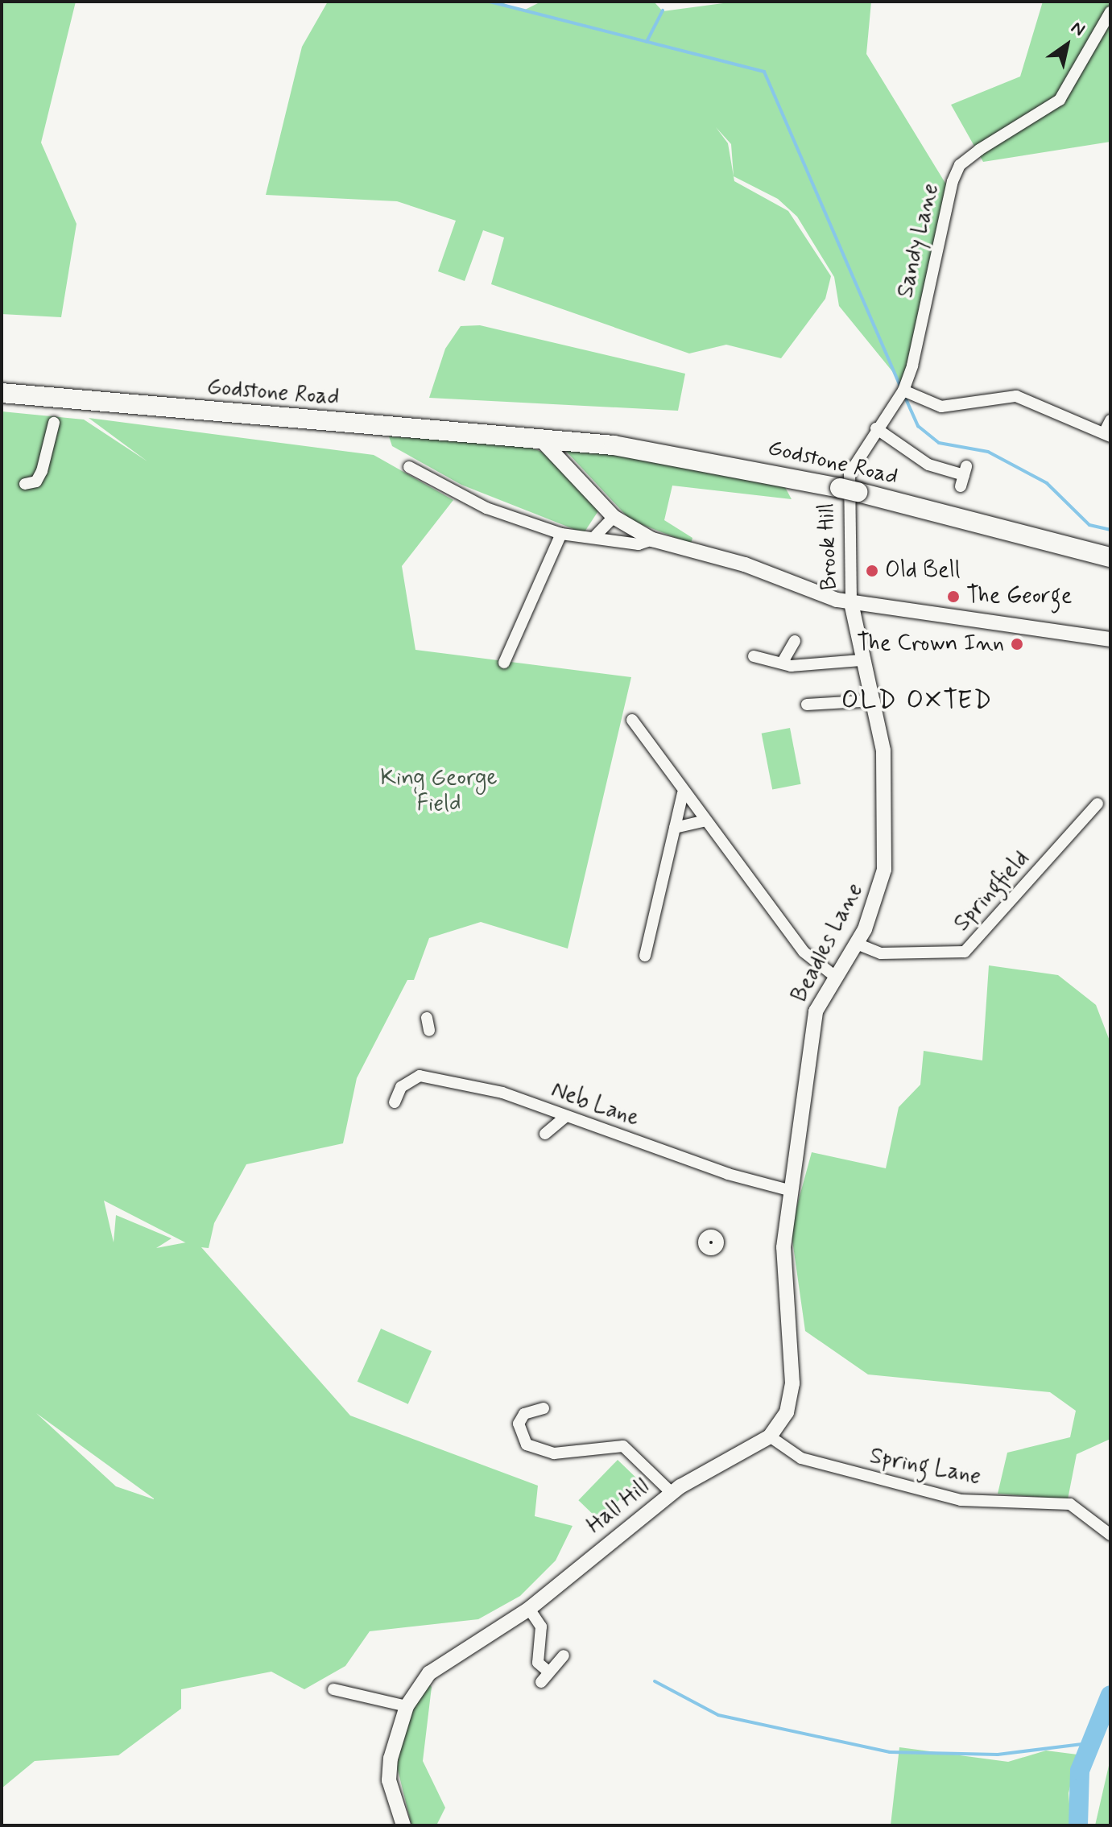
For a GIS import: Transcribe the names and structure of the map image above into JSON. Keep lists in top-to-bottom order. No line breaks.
{"streets":{"main road":["Godstone Road"],"street":["Sandy Lane","Brook Hill","Springfield","Beadles Lane","Neb Lane","Spring Lane","Hall Hill"]},"crossings":[["Sandy Lane","Brook Hill"],["Brook Hill","Beadles Lane"],["Springfield","Beadles Lane"],["Beadles Lane","Neb Lane"],["Spring Lane","Hall Hill"]],"districts":["OLD OXTED"],"parks":["King George Field"],"places":["Old Bell","The George","The Crown Inn"],"north":"top right"}
